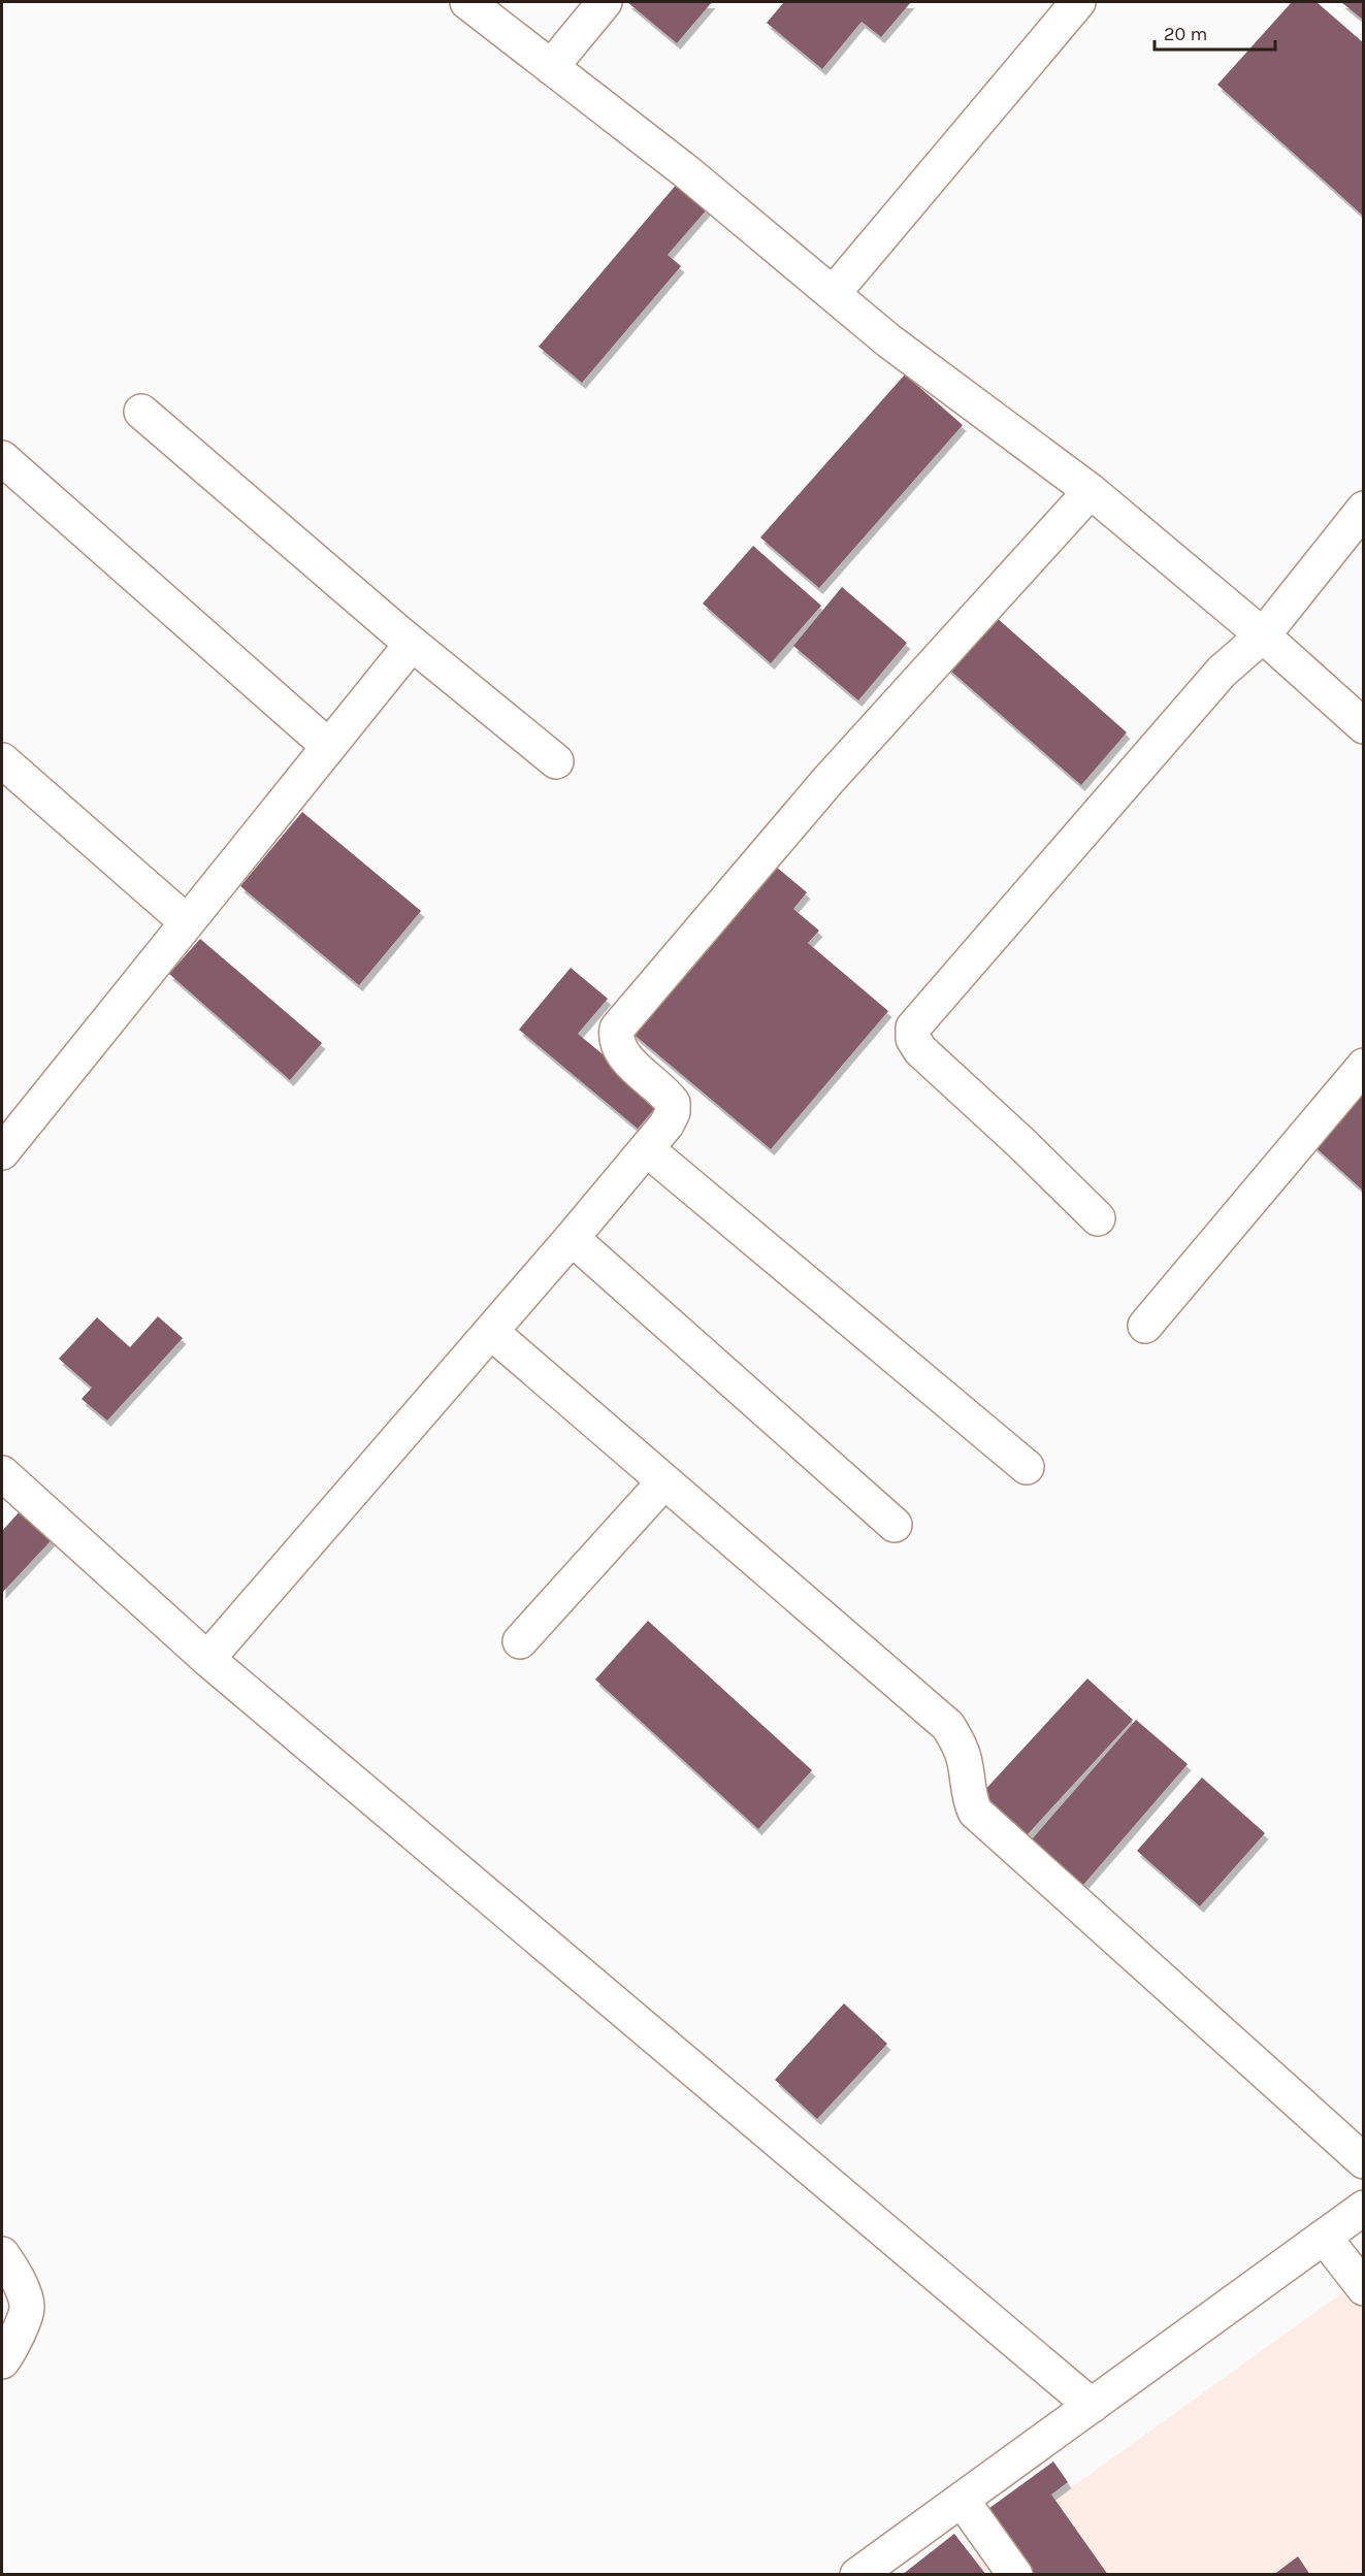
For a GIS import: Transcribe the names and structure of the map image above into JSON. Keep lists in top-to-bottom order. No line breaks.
{"scale_bar":"20 m"}
